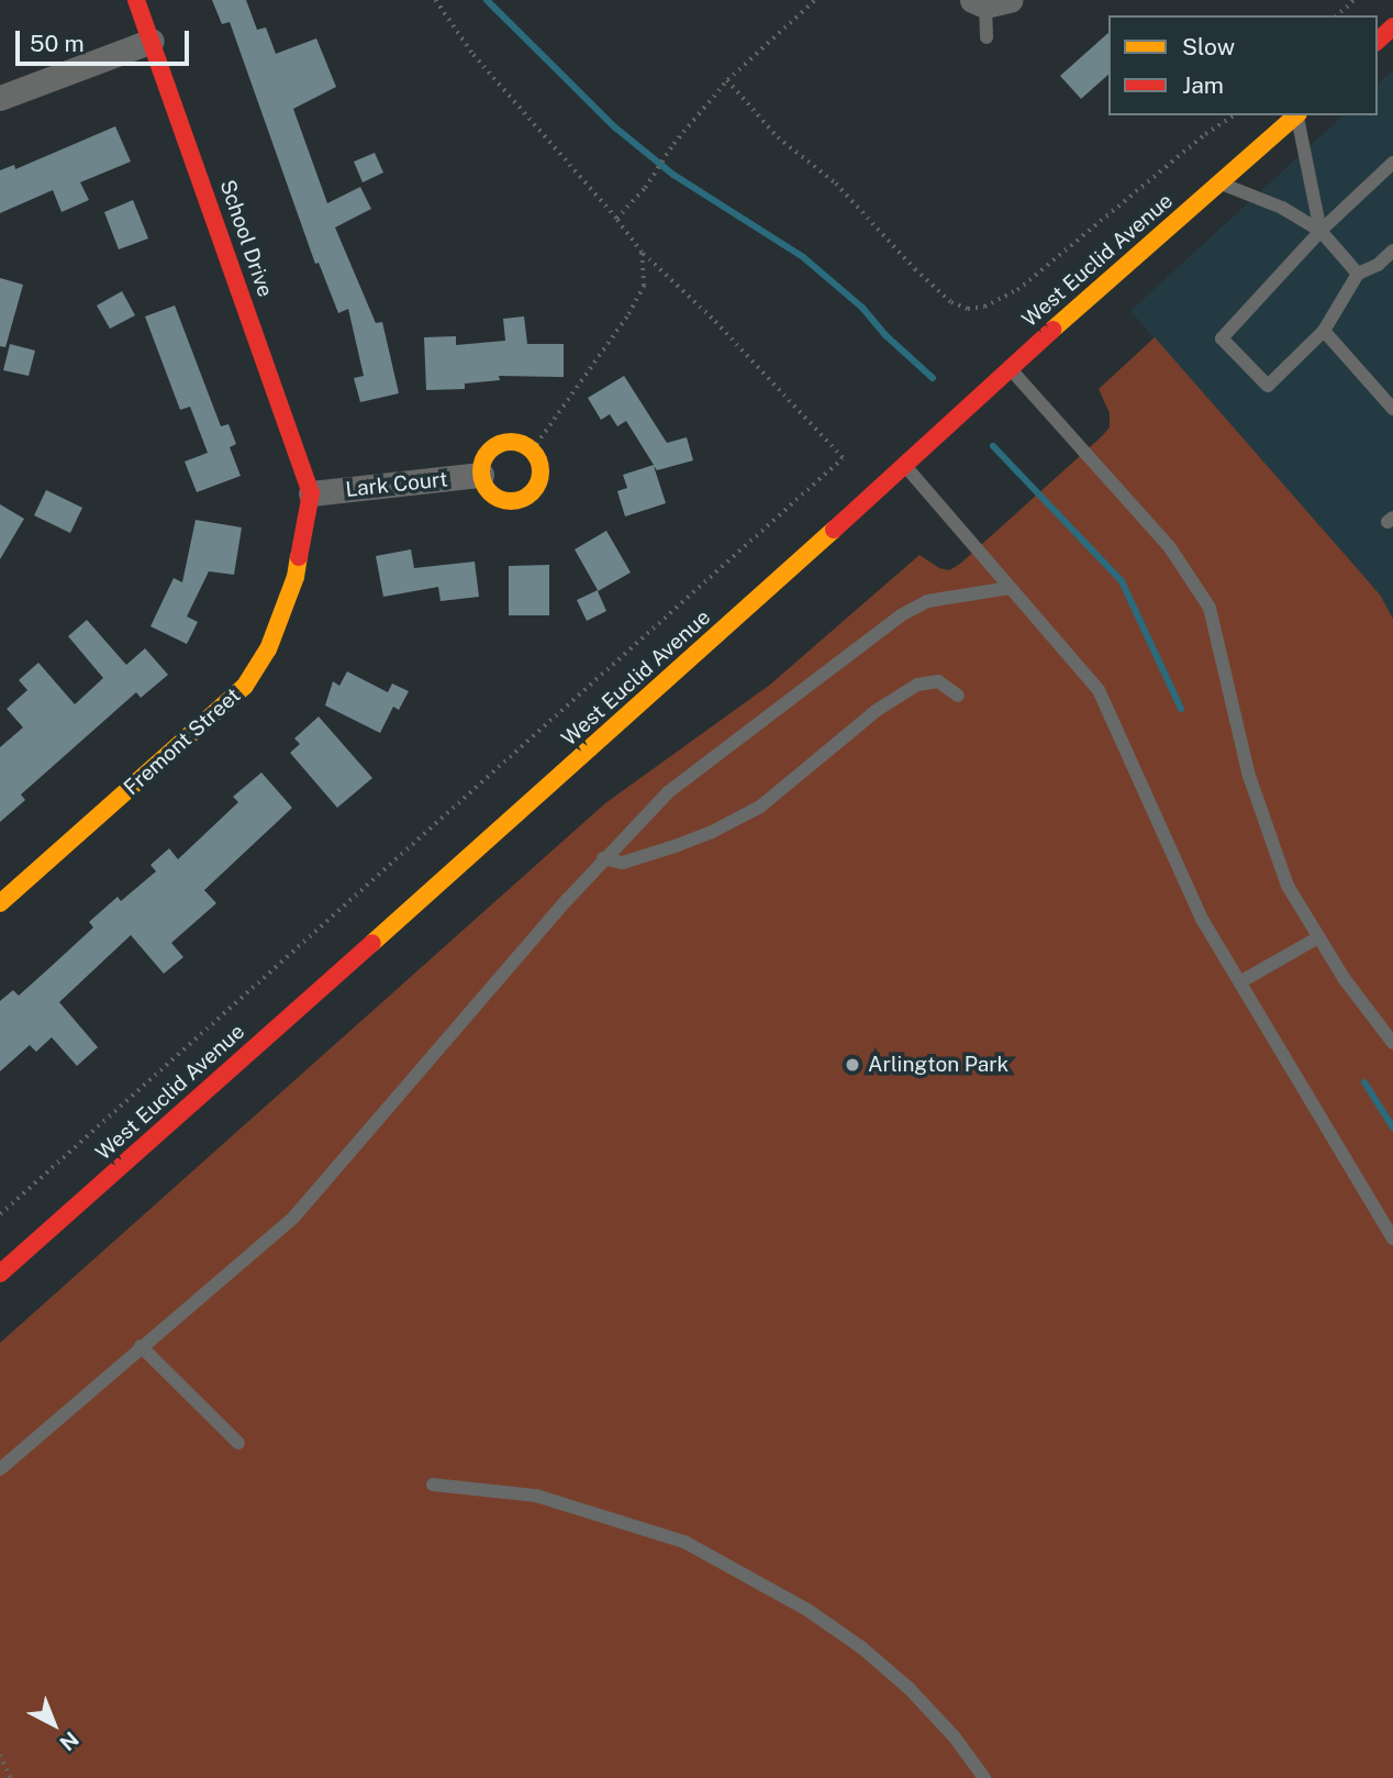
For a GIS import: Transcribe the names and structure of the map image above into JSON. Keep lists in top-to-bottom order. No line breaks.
{"streets":{"main road":["School Drive","West Euclid Avenue","Fremont Street"],"street":["Lark Court"]},"crossings":[["School Drive","Lark Court"],["School Drive","Fremont Street"],["Lark Court","Fremont Street"]],"places":["Arlington Park"],"legend":["Slow","Jam"],"scale_bar":"50 m","north":"bottom right"}
